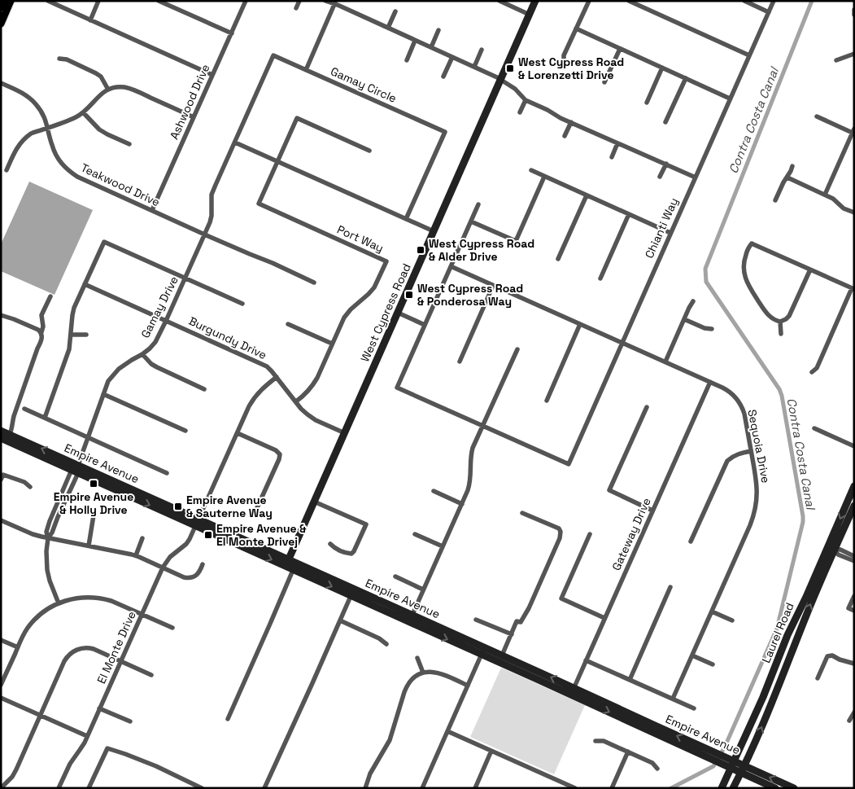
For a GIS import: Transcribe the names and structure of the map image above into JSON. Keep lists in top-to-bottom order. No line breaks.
{"streets":{"main road":["West Cypress Road","Empire Avenue","Laurel Road"],"street":["Gamay Circle","Ashwood Drive","Teakwood Drive","Chianti Way","Port Way","Gamay Drive","Burgundy Drive","Sequoia Drive","Gateway Drive","El Monte Drive"]},"crossings":[["Gamay Circle","Gamay Drive"],["Ashwood Drive","Teakwood Drive"],["Teakwood Drive","Gamay Drive"],["Chianti Way","Sequoia Drive"],["Port Way","Burgundy Drive"],["Gamay Drive","Burgundy Drive"],["Gamay Drive","Empire Avenue"],["West Cypress Road","Burgundy Drive"],["West Cypress Road","Empire Avenue"],["Burgundy Drive","El Monte Drive"],["Sequoia Drive","Gateway Drive"],["Empire Avenue","Gateway Drive"],["Empire Avenue","Laurel Road"],["Empire Avenue","El Monte Drive"]],"water":["Contra Costa Canal"],"places":{"transit":["West Cypress Road & Lorenzetti Drive","West Cypress Road & Alder Drive","West Cypress Road & Ponderosa Way","Empire Avenue & Holly Drive","Empire Avenue & Sauterne Way","Empire Avenue & El Monte Drivej"]}}
